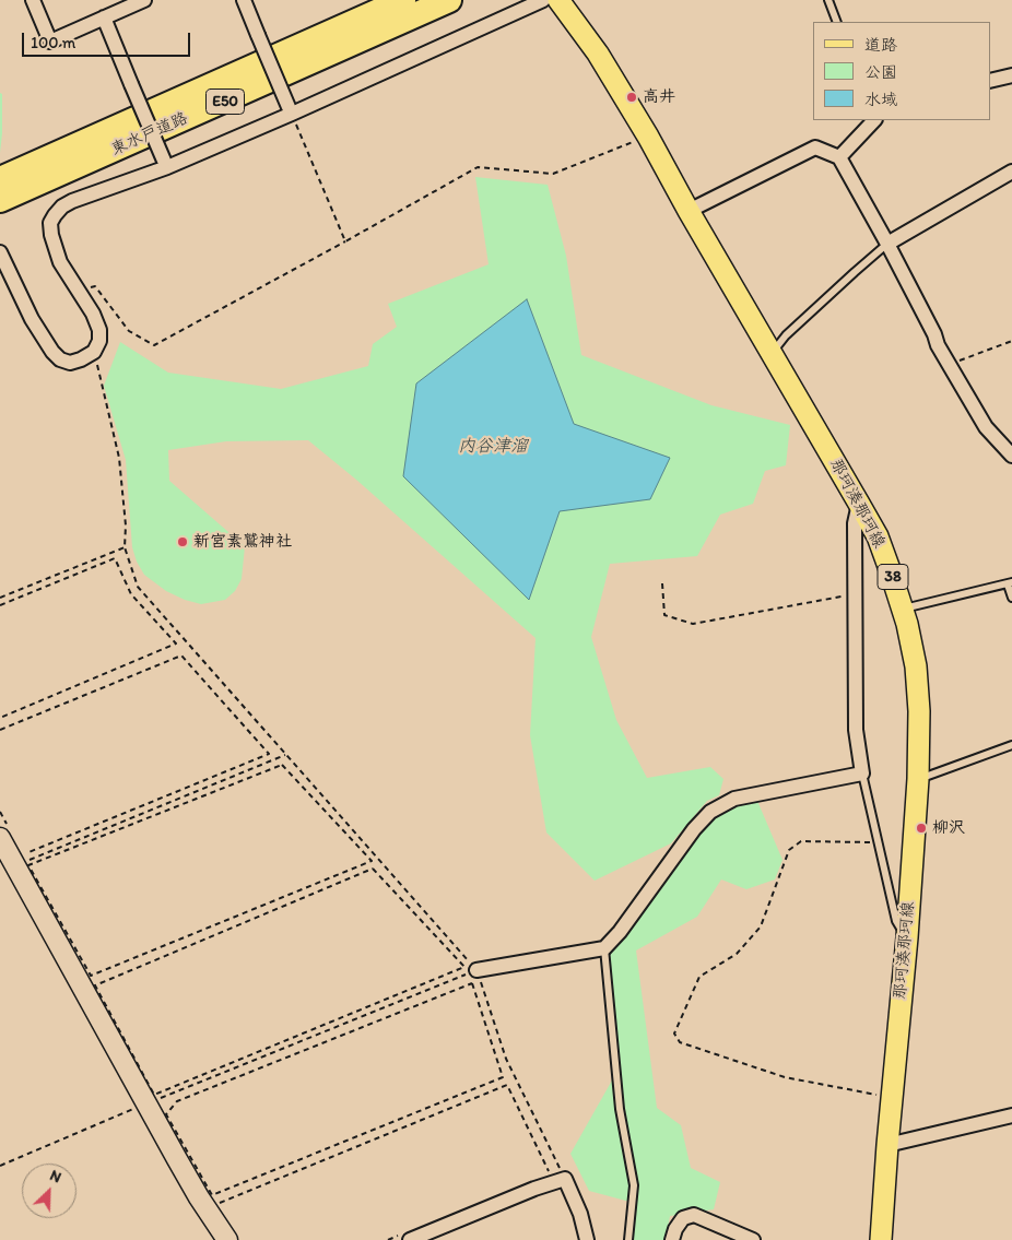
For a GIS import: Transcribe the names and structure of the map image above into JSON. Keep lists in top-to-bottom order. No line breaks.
{"streets":{"highway":["E50","東水戸道路"],"main road":["那珂湊那珂線","38"]},"water":["内谷津溜"],"places":["高井","新宮素鷲神社","柳沢"],"legend":["道路","公園","水域"],"scale_bar":"100 m","north":"top right"}
